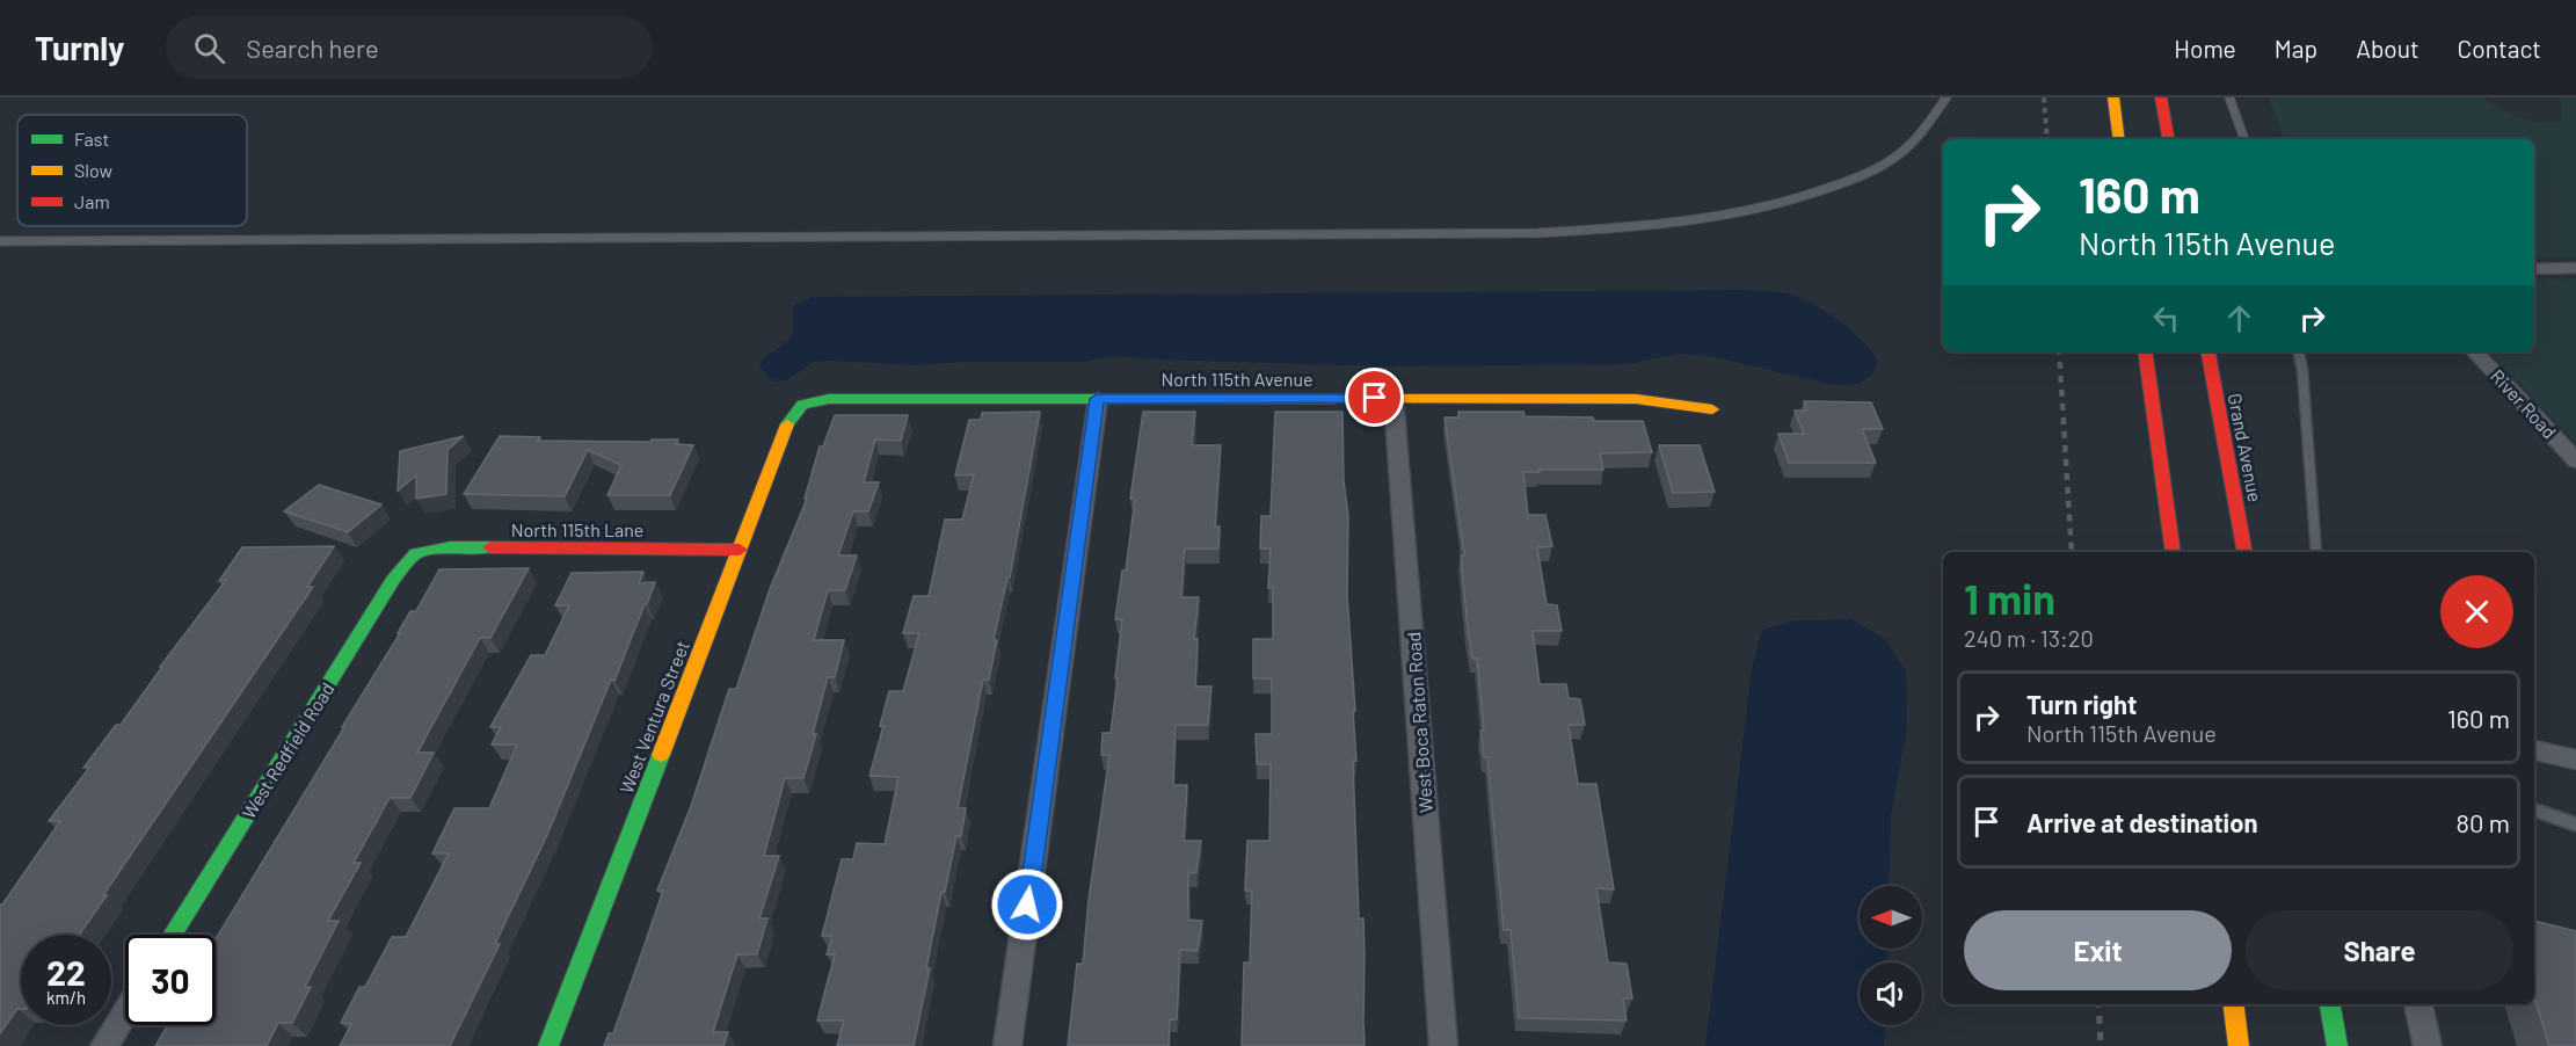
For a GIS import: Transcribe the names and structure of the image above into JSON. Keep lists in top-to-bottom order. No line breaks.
{"streets":{"main road":["North 115th Avenue","Grand Avenue","North 115th Lane","West Ventura Street","West Redfield Road"],"street":["River Road","West Boca Raton Road"]},"crossings":[["North 115th Avenue","West Ventura Street"],["North 115th Avenue","West Boca Raton Road"],["North 115th Lane","West Ventura Street"],["North 115th Lane","West Redfield Road"]],"legend":["Fast","Slow","Jam"],"north":"left","page":{"header":"Turnly","search":"Search here","nav":["Home","Map","About","Contact"],"turn":["160 m","North 115th Avenue"],"heading":["1 min","240 m · 13:20"],"list":[{"name":"Turn right","note":"North 115th Avenue","value":"160 m"},{"name":"Arrive at destination","value":"80 m"}],"buttons":["Exit","Share"],"speed":"22 km/h","limit":"30"}}
